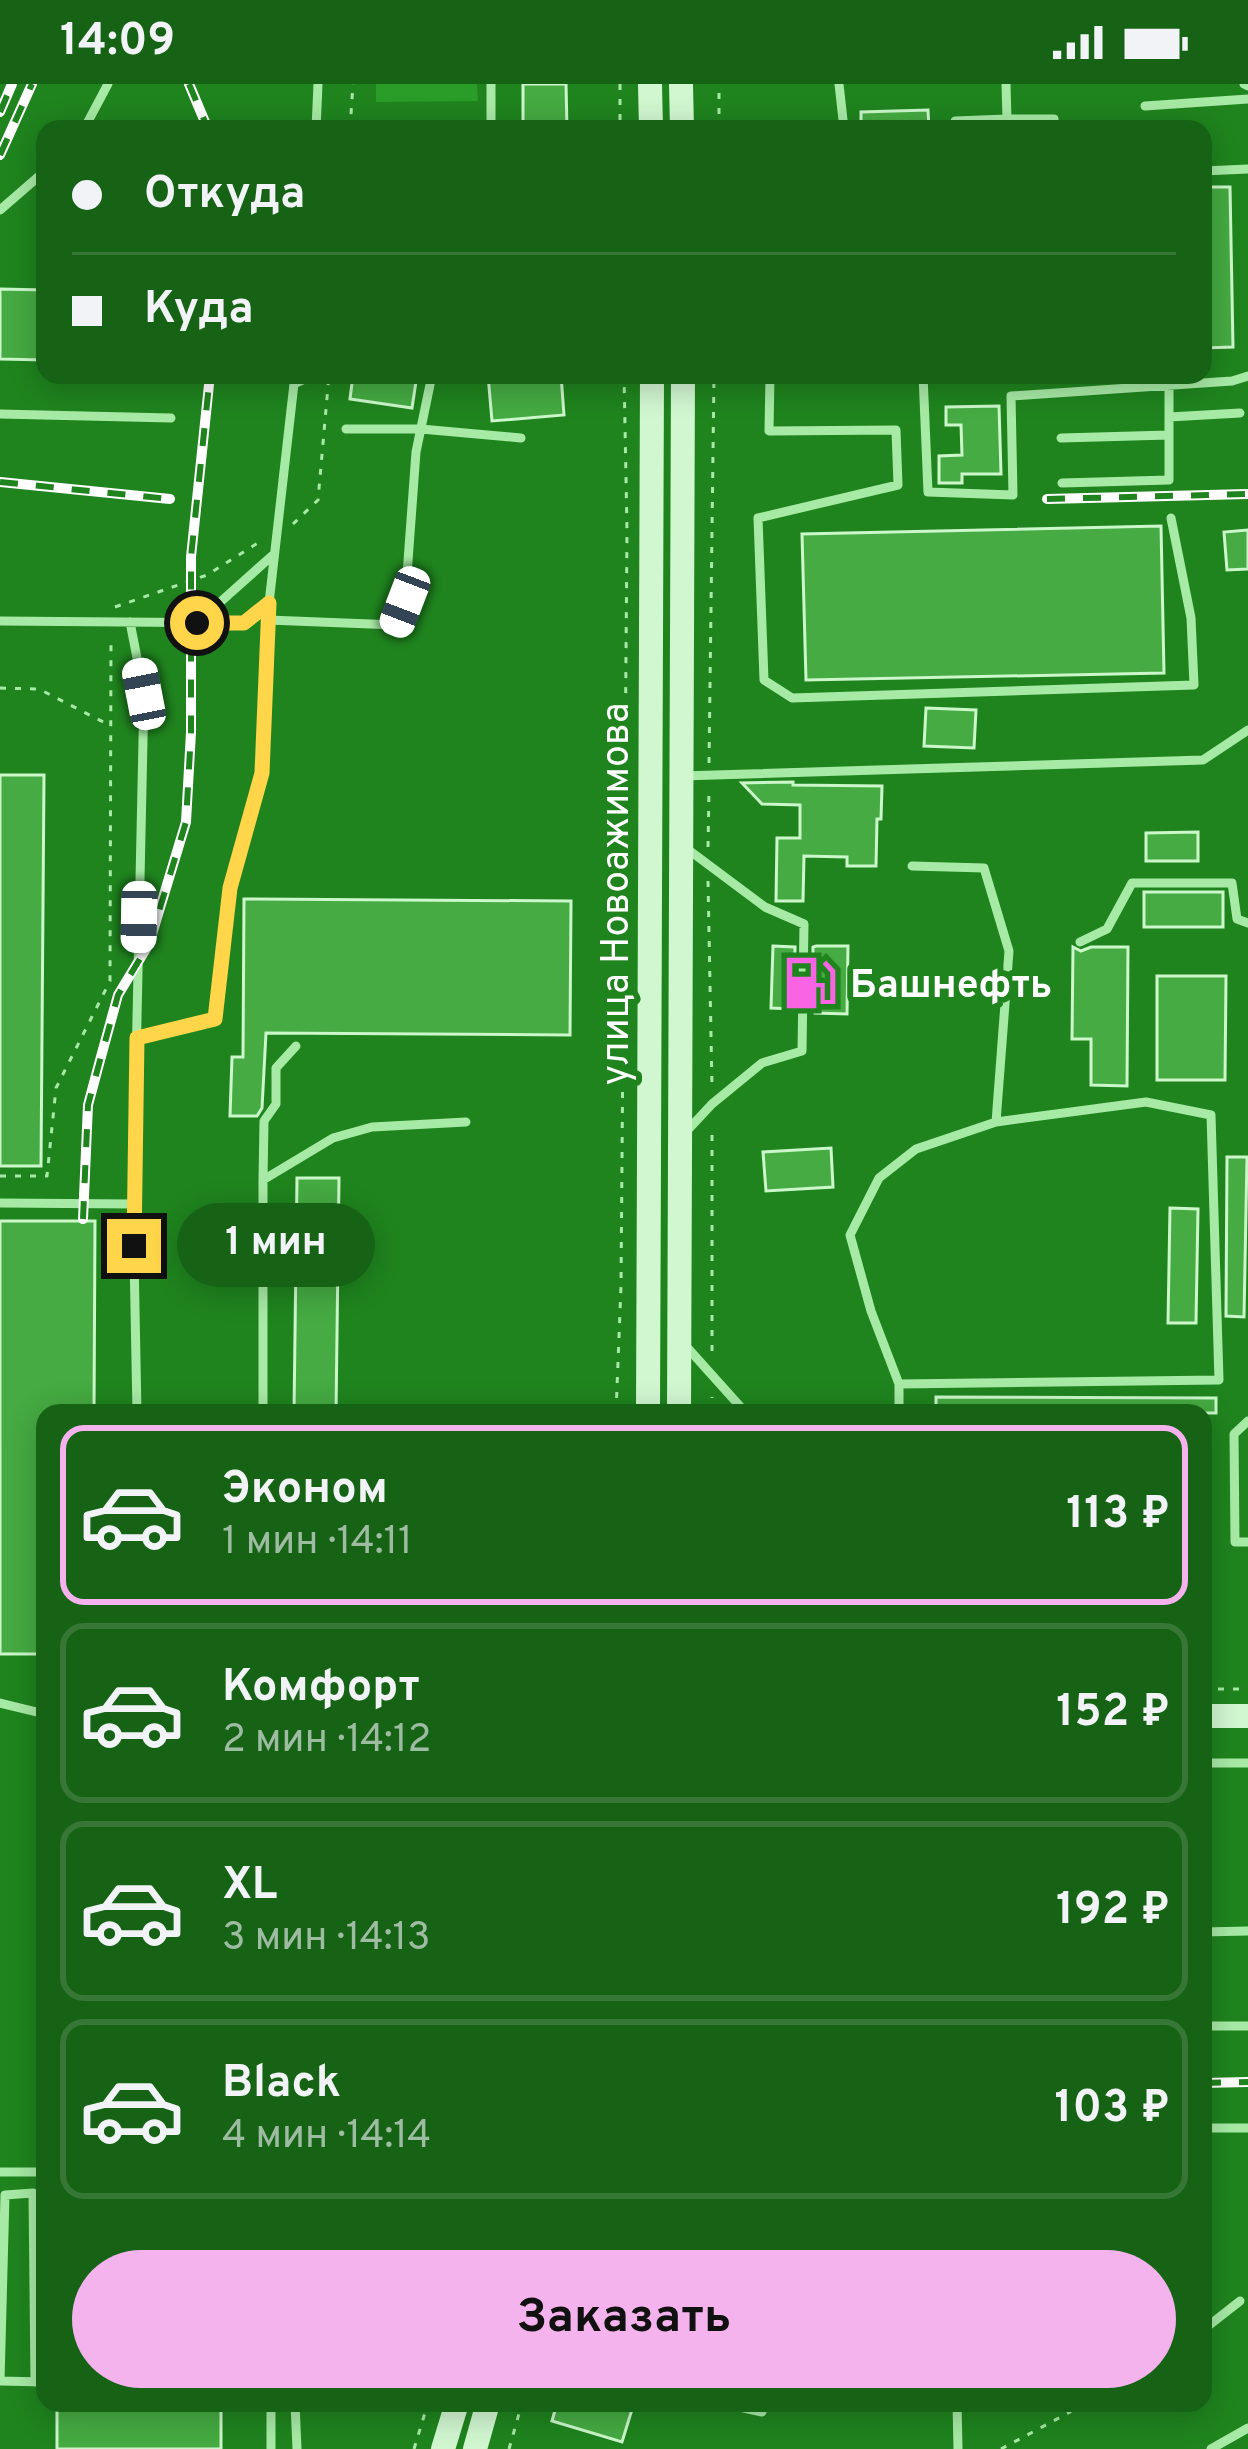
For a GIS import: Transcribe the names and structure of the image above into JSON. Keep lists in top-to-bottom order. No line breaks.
{"streets":{"main road":["улица Новоажимова"]},"places":{"fuel station":["Башнефть"]},"page":{"status":"14:09","banner":["Откуда","Куда"],"bubble":"1 мин","list":[{"name":"Эконом","note":"1 мин · 14:11","value":"113 ₽"},{"name":"Комфорт","note":"2 мин · 14:12","value":"152 ₽"},{"name":"XL","note":"3 мин · 14:13","value":"192 ₽"},{"name":"Black","note":"4 мин · 14:14","value":"103 ₽"}],"buttons":"Заказать"}}
